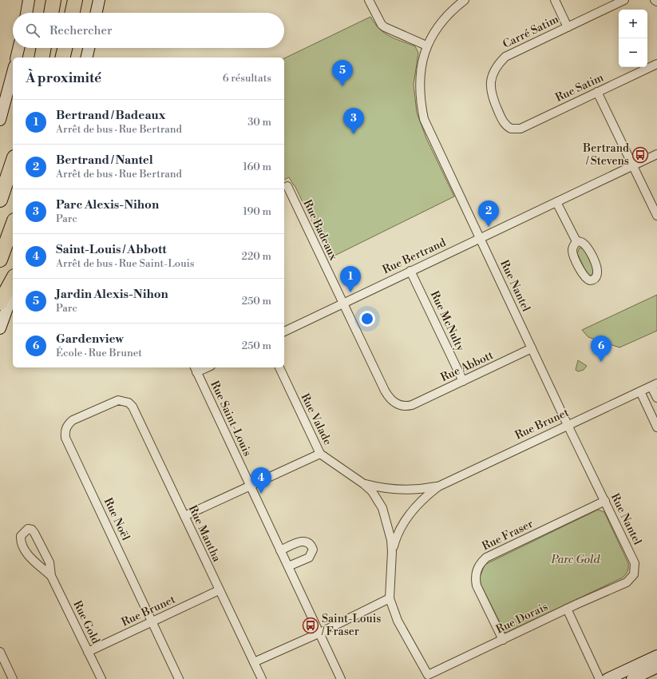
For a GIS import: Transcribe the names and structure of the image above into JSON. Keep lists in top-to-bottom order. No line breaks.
{"streets":{"street":["Carré Satim","Rue Satim","Rue Badeaux","Rue Bertrand","Rue Nantel","Rue McNulty","Rue Abbott","Rue Saint-Louis","Rue Valade","Rue Brunet","Rue Noël","Rue Mantha","Rue Fraser","Rue Dorais","Rue Gold"]},"crossings":[["Carré Satim","Rue Satim"],["Rue Badeaux","Rue Bertrand"],["Rue Badeaux","Rue Abbott"],["Rue Bertrand","Rue Nantel"],["Rue Bertrand","Rue McNulty"],["Rue Nantel","Rue Abbott"],["Rue Nantel","Rue Brunet"],["Rue Nantel","Rue Fraser"],["Rue Nantel","Rue Dorais"],["Rue McNulty","Rue Abbott"],["Rue Valade","Rue Brunet"],["Rue Valade","Rue Dorais"],["Rue Brunet","Rue Noël"],["Rue Brunet","Rue Mantha"],["Rue Brunet","Rue Gold"],["Rue Noël","Rue Mantha"],["Rue Fraser","Rue Dorais"]],"parks":["Parc Gold"],"places":{"bus stop":["Bertrand / Stevens","Saint-Louis / Fraser"]},"page":{"map_buttons":["+","−"],"search":"Rechercher","heading":["À proximité","6 résultats"],"pins":["5","3","2","1","6","4"],"list":[{"mark":"1","name":"Bertrand / Badeaux","note":"Arrêt de bus · Rue Bertrand","value":"30 m"},{"mark":"2","name":"Bertrand / Nantel","note":"Arrêt de bus · Rue Bertrand","value":"160 m"},{"mark":"3","name":"Parc Alexis-Nihon","note":"Parc","value":"190 m"},{"mark":"4","name":"Saint-Louis / Abbott","note":"Arrêt de bus · Rue Saint-Louis","value":"220 m"},{"mark":"5","name":"Jardin Alexis-Nihon","note":"Parc","value":"250 m"},{"mark":"6","name":"Gardenview","note":"École · Rue Brunet","value":"250 m"}]}}
